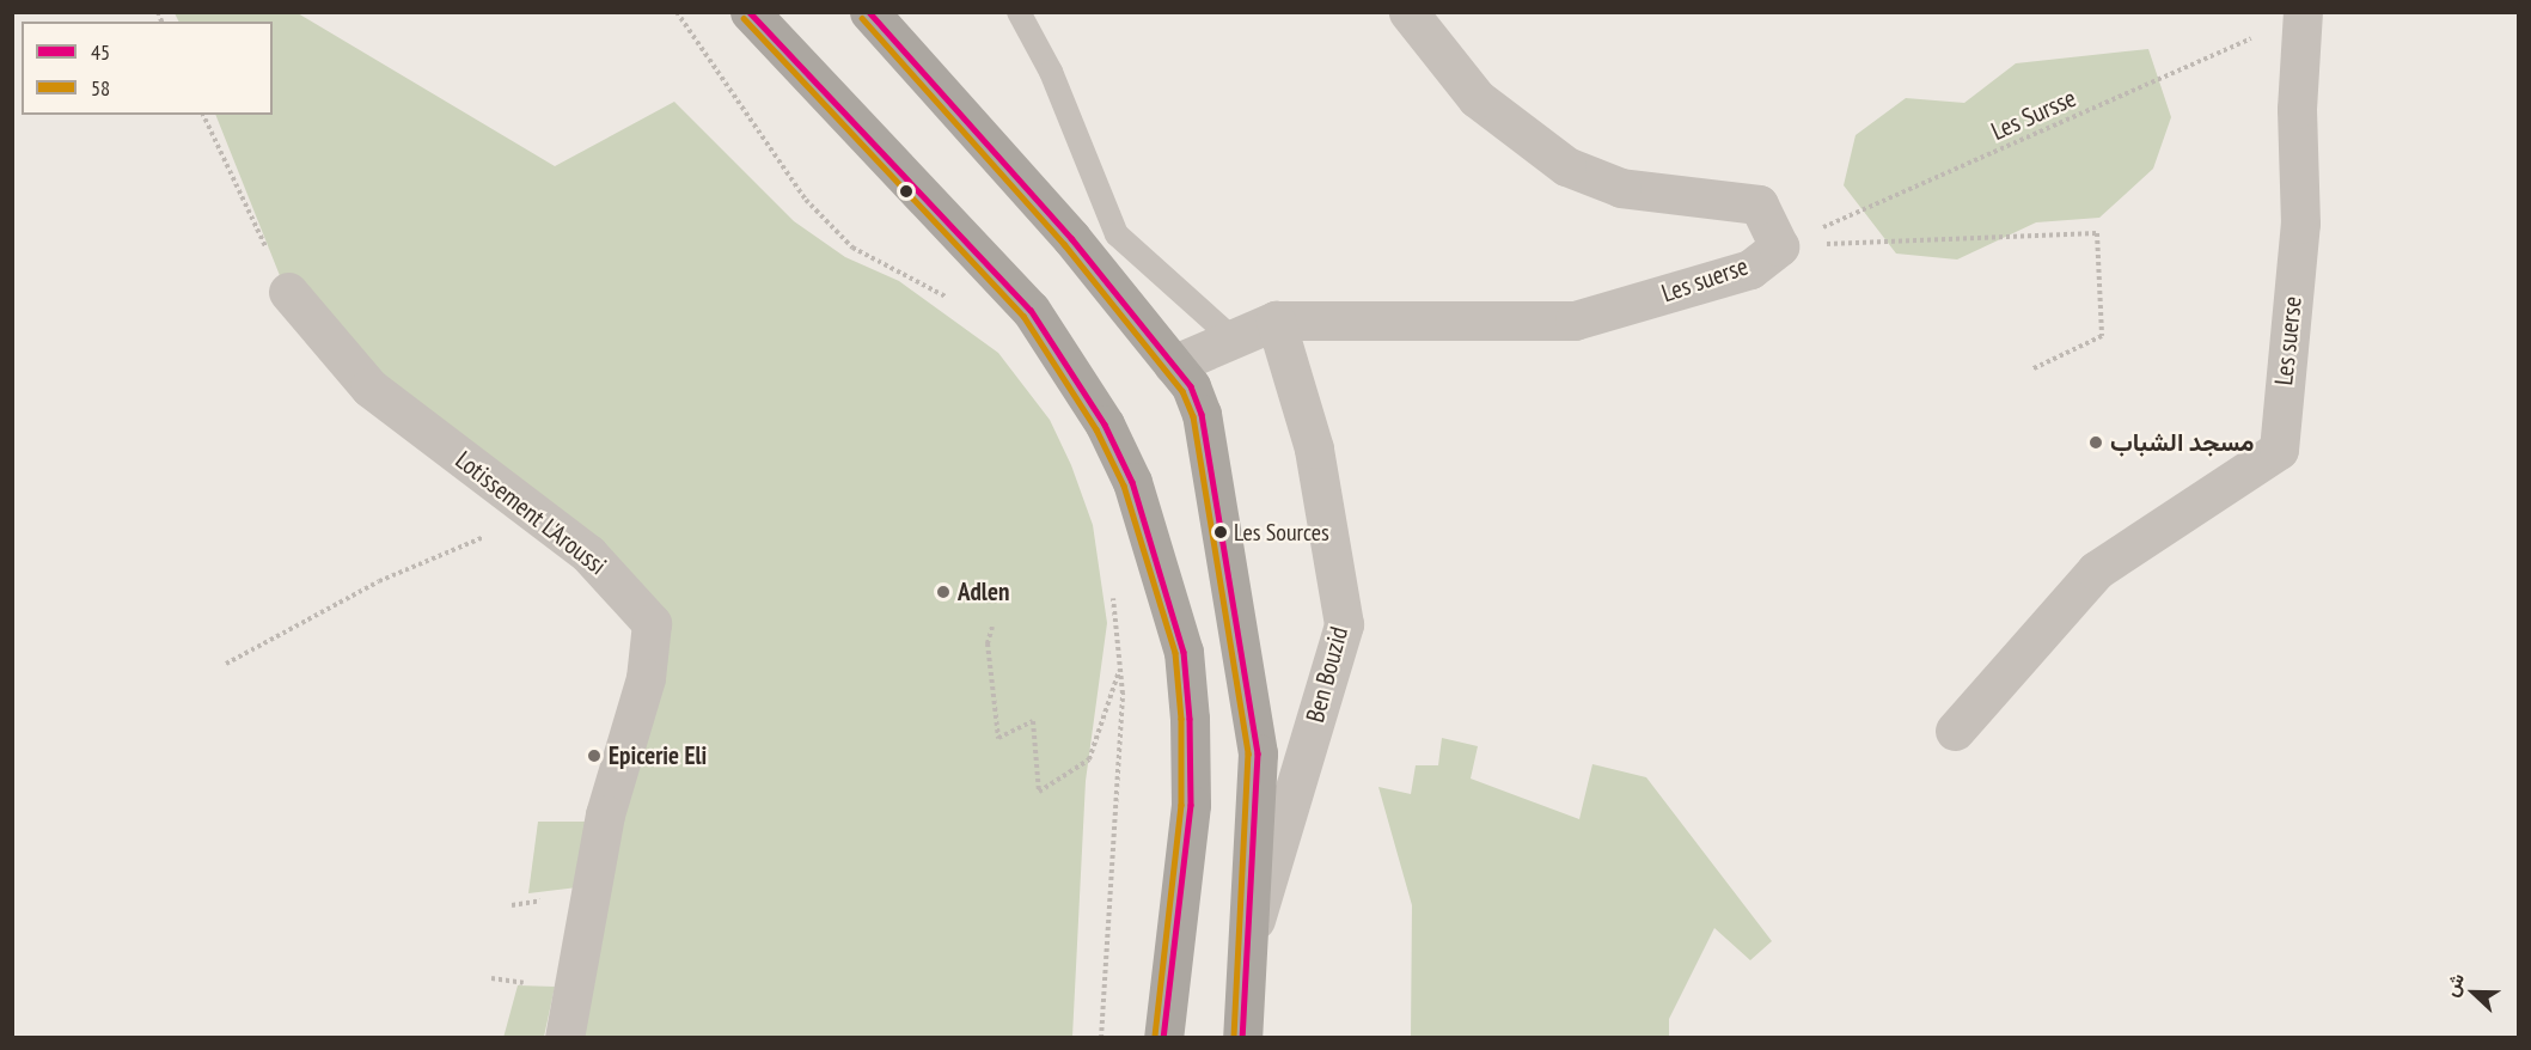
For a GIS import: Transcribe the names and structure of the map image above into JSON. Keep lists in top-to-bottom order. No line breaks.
{"streets":{"street":["Les suerse","Lotissement L'Aroussi","Ben Bouzid"],"path":["Les Sursse"]},"crossings":[["Les Sursse","Les suerse"],["Les suerse","Ben Bouzid"]],"places":["مسجد الشباب","Les Sources","Adlen","Epicerie Eli"],"lines":["transit line 45","transit line 58"],"legend":["45","58"],"north":"left"}
